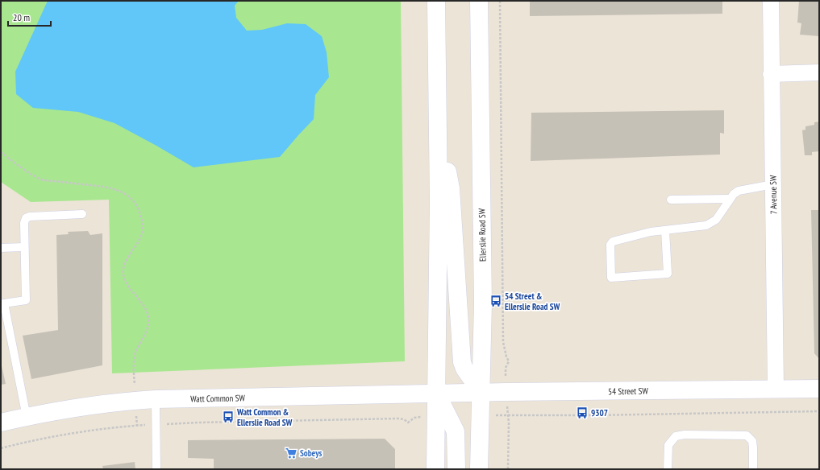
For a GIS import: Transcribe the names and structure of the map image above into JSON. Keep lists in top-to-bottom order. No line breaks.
{"streets":{"main road":["Ellerslie Road SW","54 Street SW","Watt Common SW"],"street":["7 Avenue SW"]},"crossings":[["7 Avenue SW","54 Street SW"],["Ellerslie Road SW","54 Street SW"],["54 Street SW","Watt Common SW"]],"places":{"bus stop":["54 Street & Ellerslie Road SW","9307","Watt Common & Ellerslie Road SW"],"supermarket":["Sobeys"]},"scale_bar":"20 m"}
